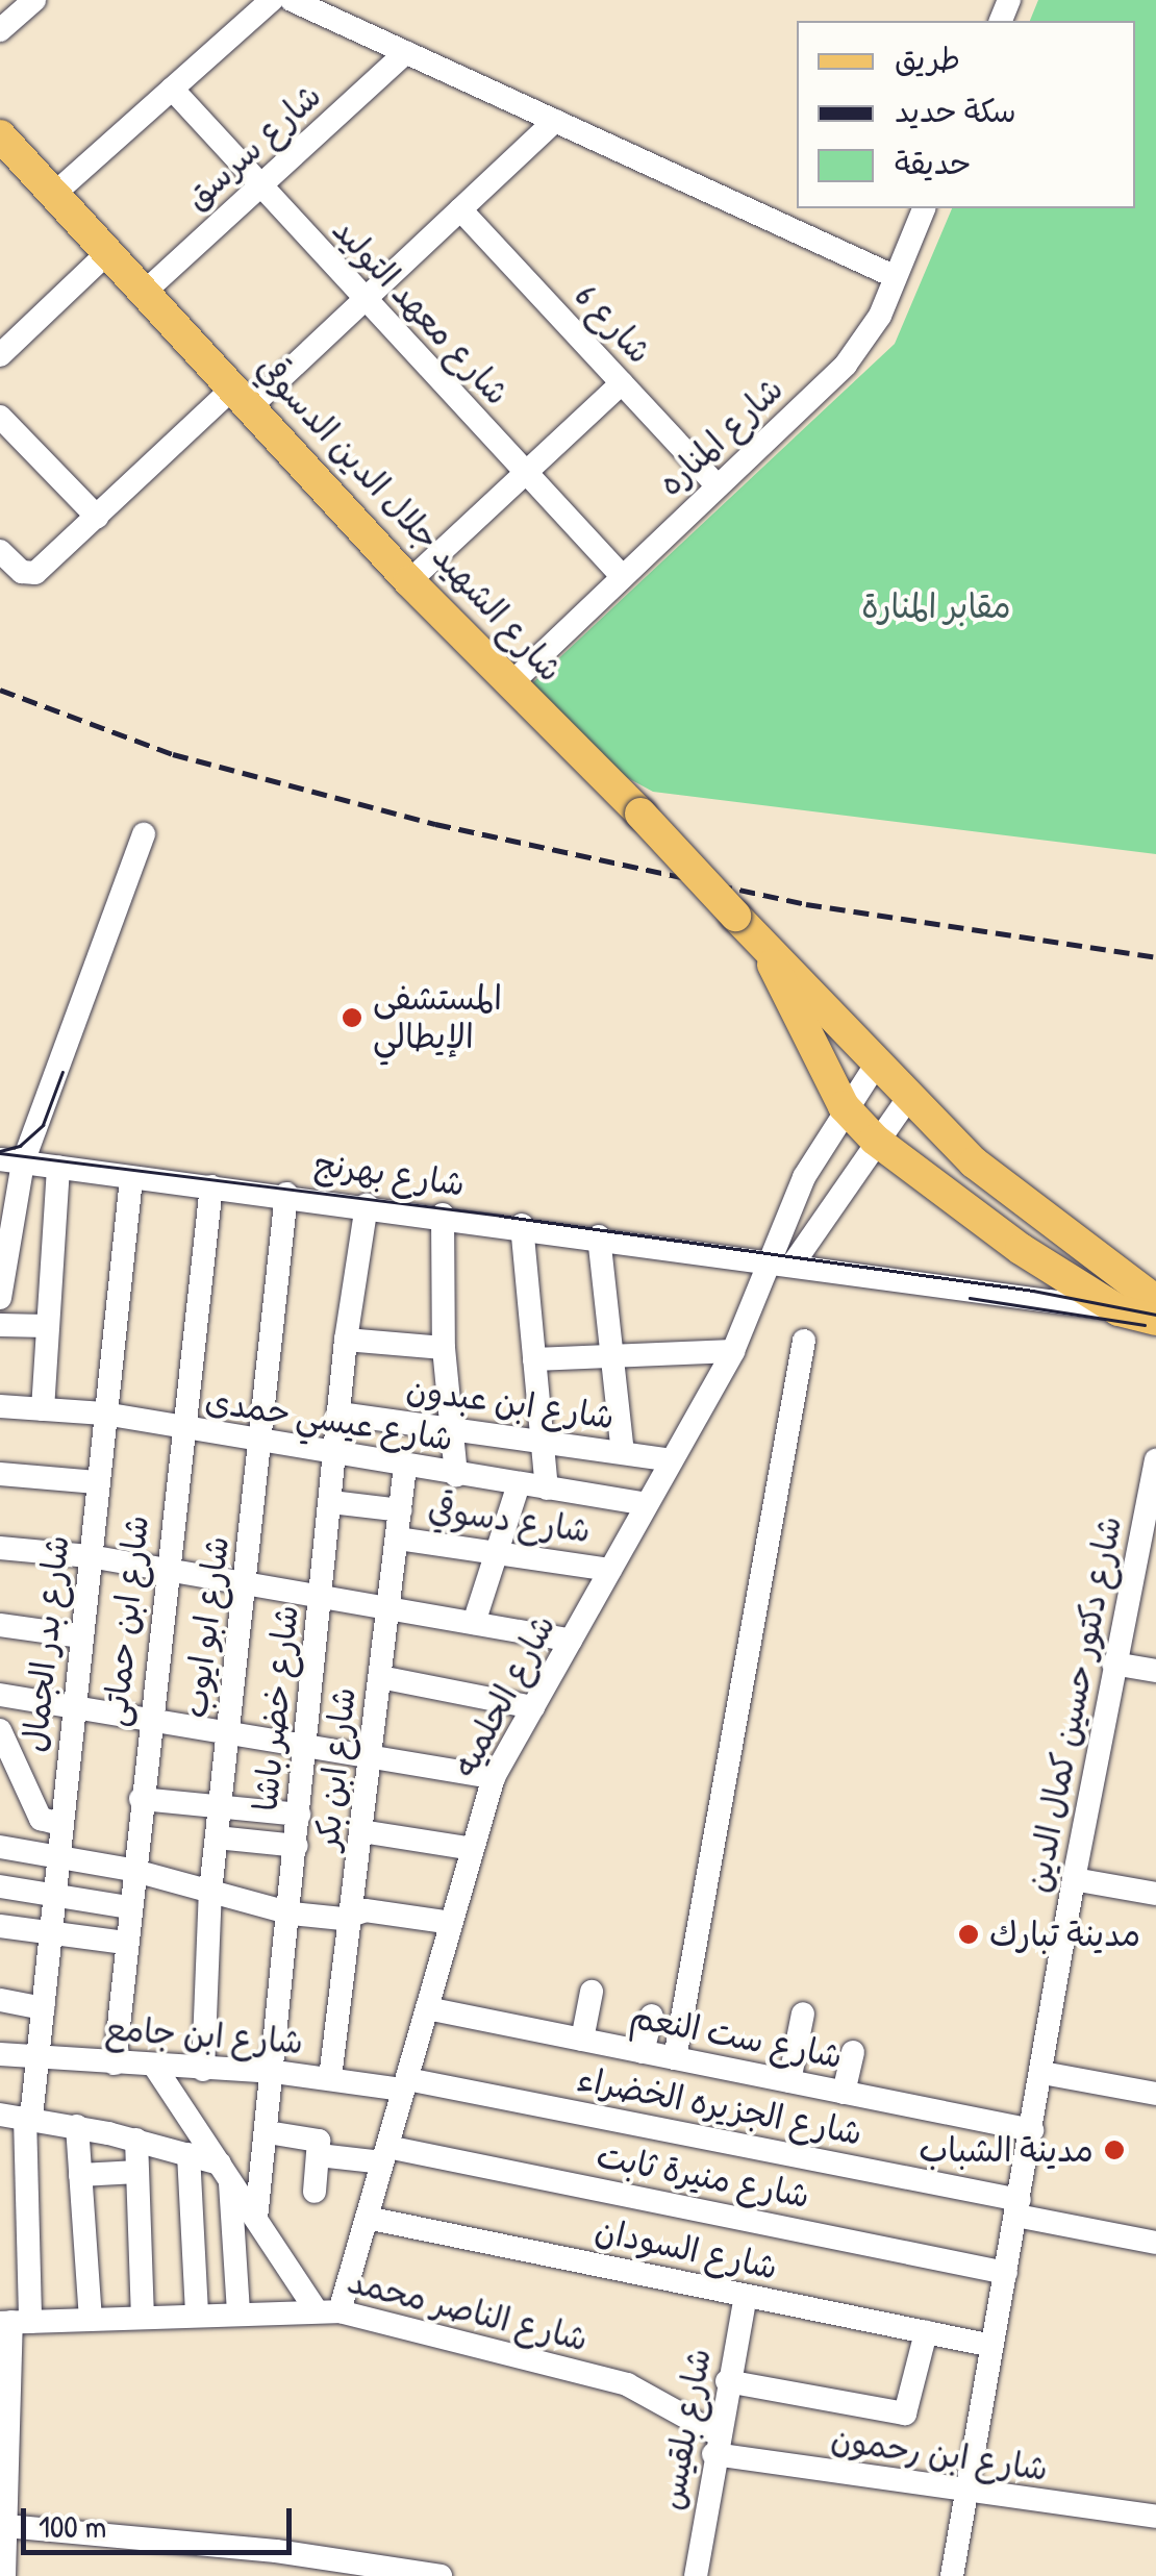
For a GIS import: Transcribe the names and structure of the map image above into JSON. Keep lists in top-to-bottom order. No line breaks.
{"streets":{"main road":["شارع الشهيد جلال الدين الدسوقي"],"street":["شارع سرسق","شارع معهد التوليد","شارع 6","شارع المناره","شارع بهرنج","شارع ابن عبدون","شارع عيسي حمدى","شارع دسوقي","شارع ابن حماتى","شارع ابو ايوب","شارع بدر الجمال","شارع الحلميه","شارع دكتور حسين كمال الدين","شارع خضر باشا","شارع ابن بكر","شارع ابن جامع","شارع ست النعم","شارع الجزيره الخضراء","شارع منيرة ثابت","شارع السودان","شارع الناصر محمد","شارع بلقيس","شارع ابن رحمون"]},"crossings":[["شارع سرسق","شارع معهد التوليد"],["شارع سرسق","شارع الشهيد جلال الدين الدسوقي"],["شارع معهد التوليد","شارع المناره"],["شارع 6","شارع المناره"],["شارع المناره","شارع الشهيد جلال الدين الدسوقي"],["شارع الشهيد جلال الدين الدسوقي","شارع بهرنج"],["شارع بهرنج","شارع ابن حماتى"],["شارع بهرنج","شارع ابو ايوب"],["شارع بهرنج","شارع بدر الجمال"],["شارع بهرنج","شارع الحلميه"],["شارع بهرنج","شارع خضر باشا"],["شارع ابن عبدون","شارع الحلميه"],["شارع ابن عبدون","شارع خضر باشا"],["شارع عيسي حمدى","شارع ابن حماتى"],["شارع عيسي حمدى","شارع ابو ايوب"],["شارع عيسي حمدى","شارع بدر الجمال"],["شارع عيسي حمدى","شارع الحلميه"],["شارع عيسي حمدى","شارع خضر باشا"],["شارع عيسي حمدى","شارع ابن بكر"],["شارع دسوقي","شارع الحلميه"],["شارع دسوقي","شارع ابن بكر"],["شارع ابن حماتى","شارع ابن جامع"],["شارع ابو ايوب","شارع ابن جامع"],["شارع بدر الجمال","شارع ابن جامع"],["شارع بدر الجمال","شارع الناصر محمد"],["شارع الحلميه","شارع ابن جامع"],["شارع الحلميه","شارع ست النعم"],["شارع الحلميه","شارع الجزيره الخضراء"],["شارع الحلميه","شارع منيرة ثابت"],["شارع الحلميه","شارع السودان"],["شارع الحلميه","شارع الناصر محمد"],["شارع دكتور حسين كمال الدين","شارع ست النعم"],["شارع دكتور حسين كمال الدين","شارع الجزيره الخضراء"],["شارع دكتور حسين كمال الدين","شارع منيرة ثابت"],["شارع دكتور حسين كمال الدين","شارع السودان"],["شارع دكتور حسين كمال الدين","شارع ابن رحمون"],["شارع خضر باشا","شارع ابن جامع"],["شارع ابن بكر","شارع ابن جامع"],["شارع ابن جامع","شارع الجزيره الخضراء"],["شارع السودان","شارع بلقيس"],["شارع الناصر محمد","شارع بلقيس"],["شارع الناصر محمد","شارع ابن رحمون"],["شارع بلقيس","شارع ابن رحمون"]],"parks":["مقابر المنارة"],"places":["المستشفى الإيطالي","مدينة تبارك","مدينة الشباب"],"legend":["طريق","سكة حديد","حديقة"],"scale_bar":"100 m"}
